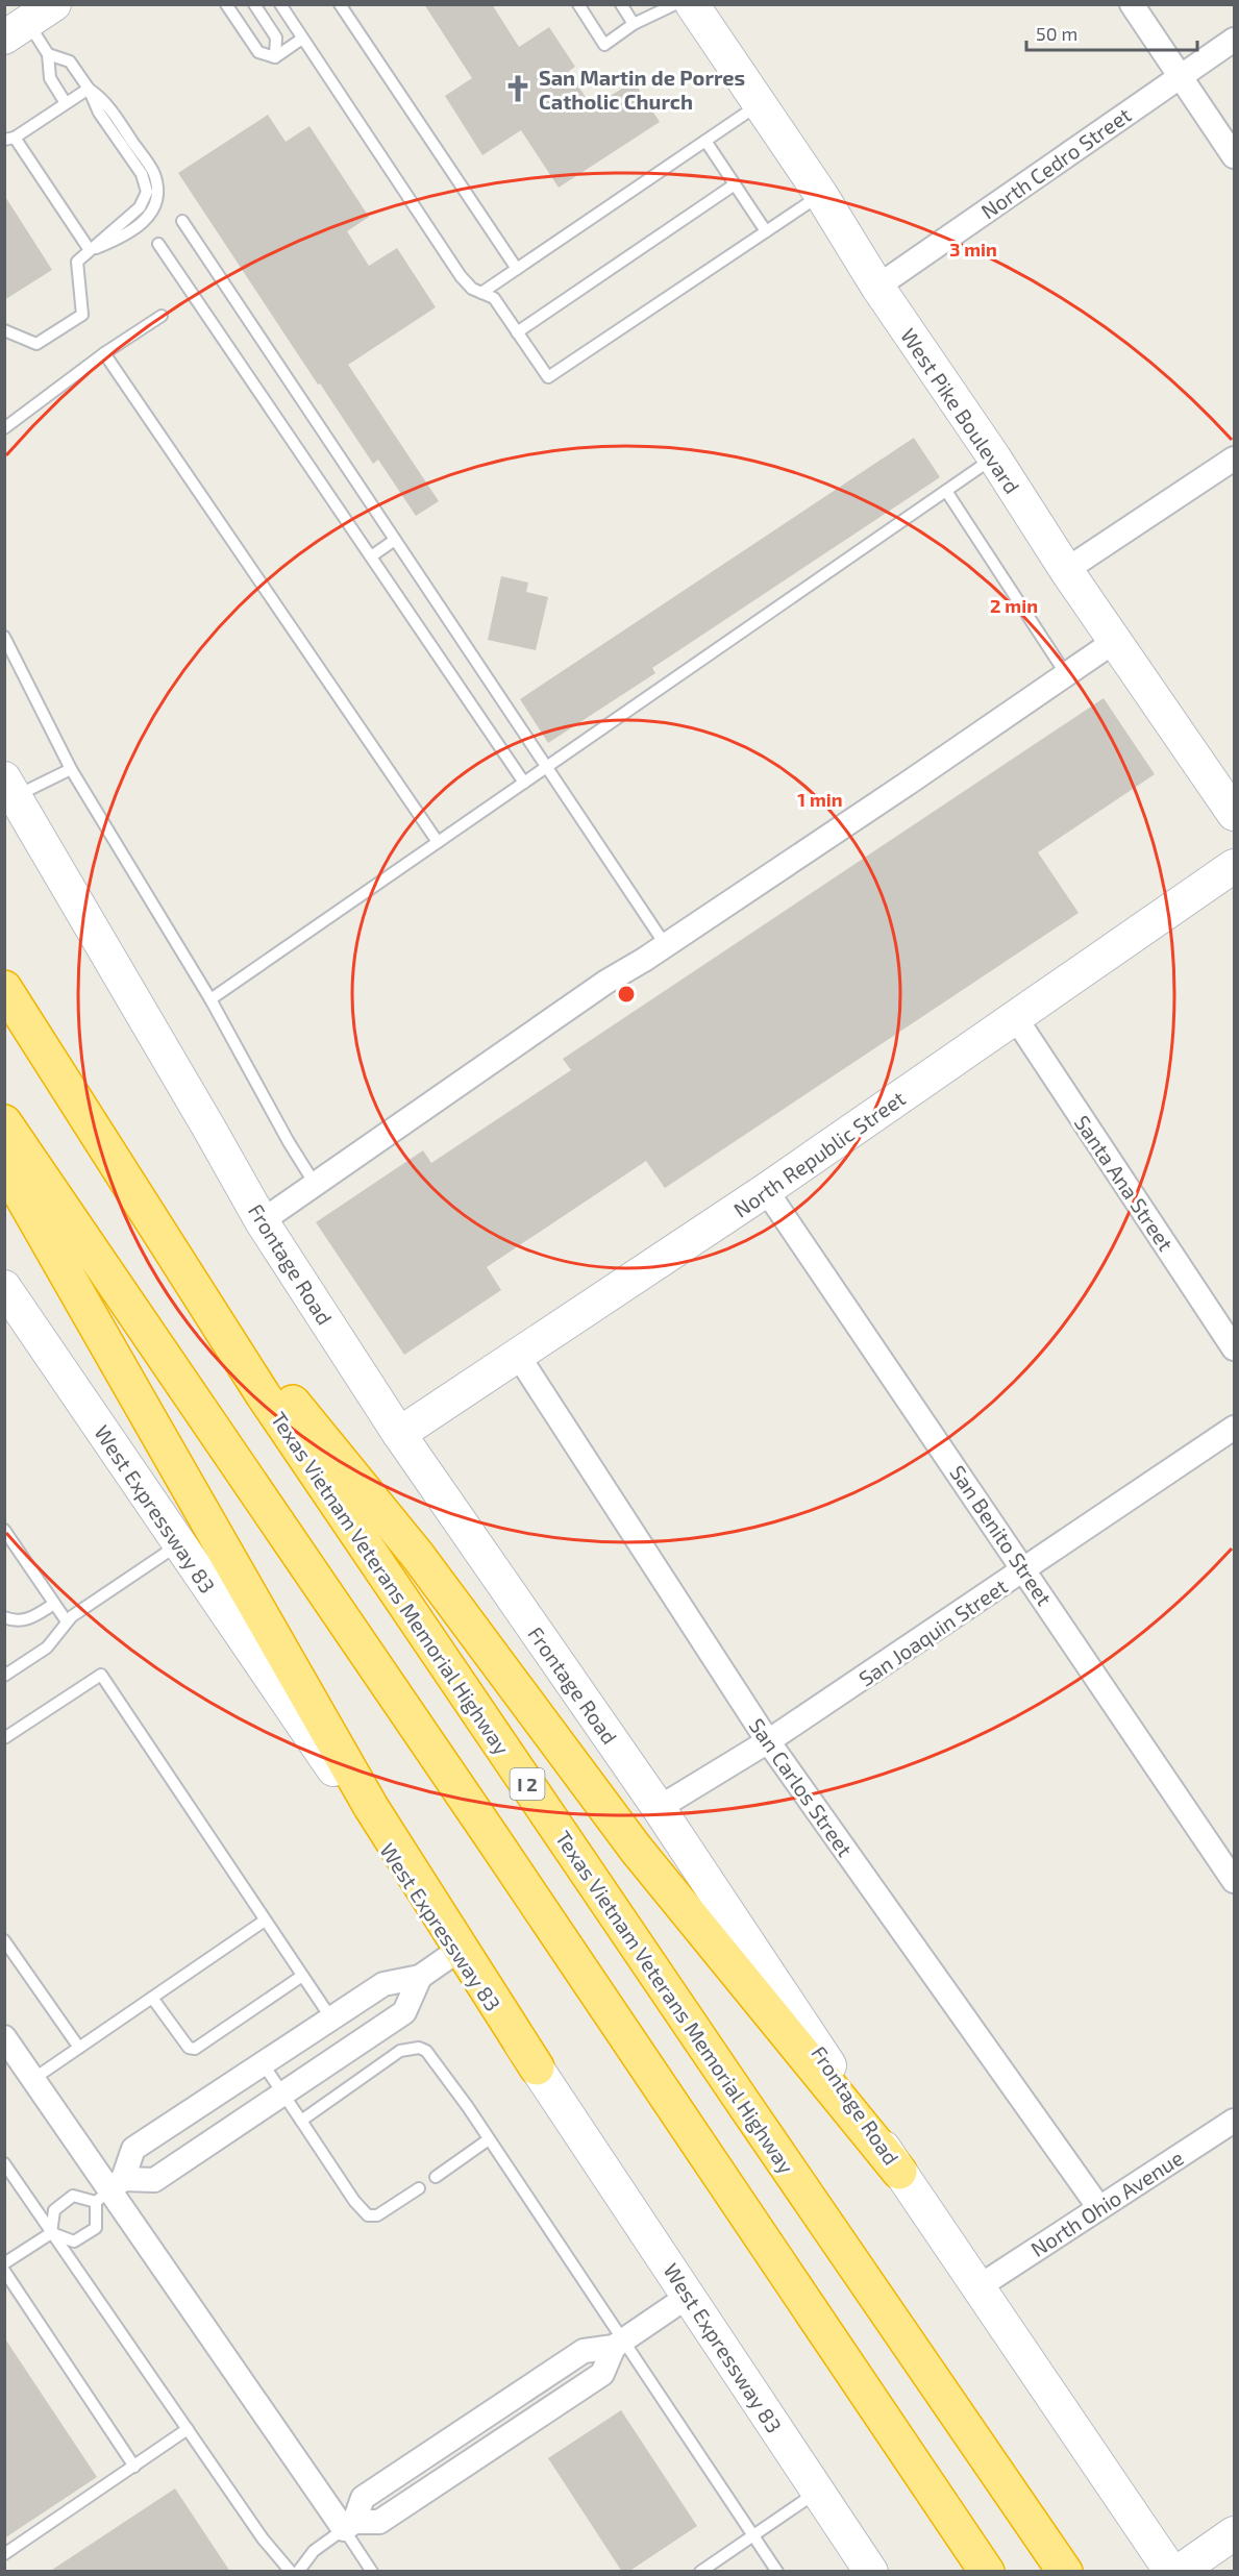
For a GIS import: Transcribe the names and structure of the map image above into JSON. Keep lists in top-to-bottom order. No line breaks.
{"streets":{"highway":["Texas Vietnam Veterans Memorial Highway","I 2"],"main road":["West Pike Boulevard","North Republic Street","Frontage Road","West Expressway 83"],"street":["North Cedro Street","Santa Ana Street","San Benito Street","San Joaquin Street","San Carlos Street","North Ohio Avenue"]},"crossings":[["North Cedro Street","West Pike Boulevard"],["North Republic Street","Santa Ana Street"],["North Republic Street","Frontage Road"],["North Republic Street","San Benito Street"],["North Republic Street","San Carlos Street"],["Frontage Road","San Joaquin Street"],["Frontage Road","North Ohio Avenue"],["San Benito Street","San Joaquin Street"],["San Joaquin Street","San Carlos Street"],["San Carlos Street","North Ohio Avenue"]],"places":{"church":["San Martin de Porres Catholic Church"]},"scale_bar":"50 m","rings":["3 min","2 min","1 min"]}
